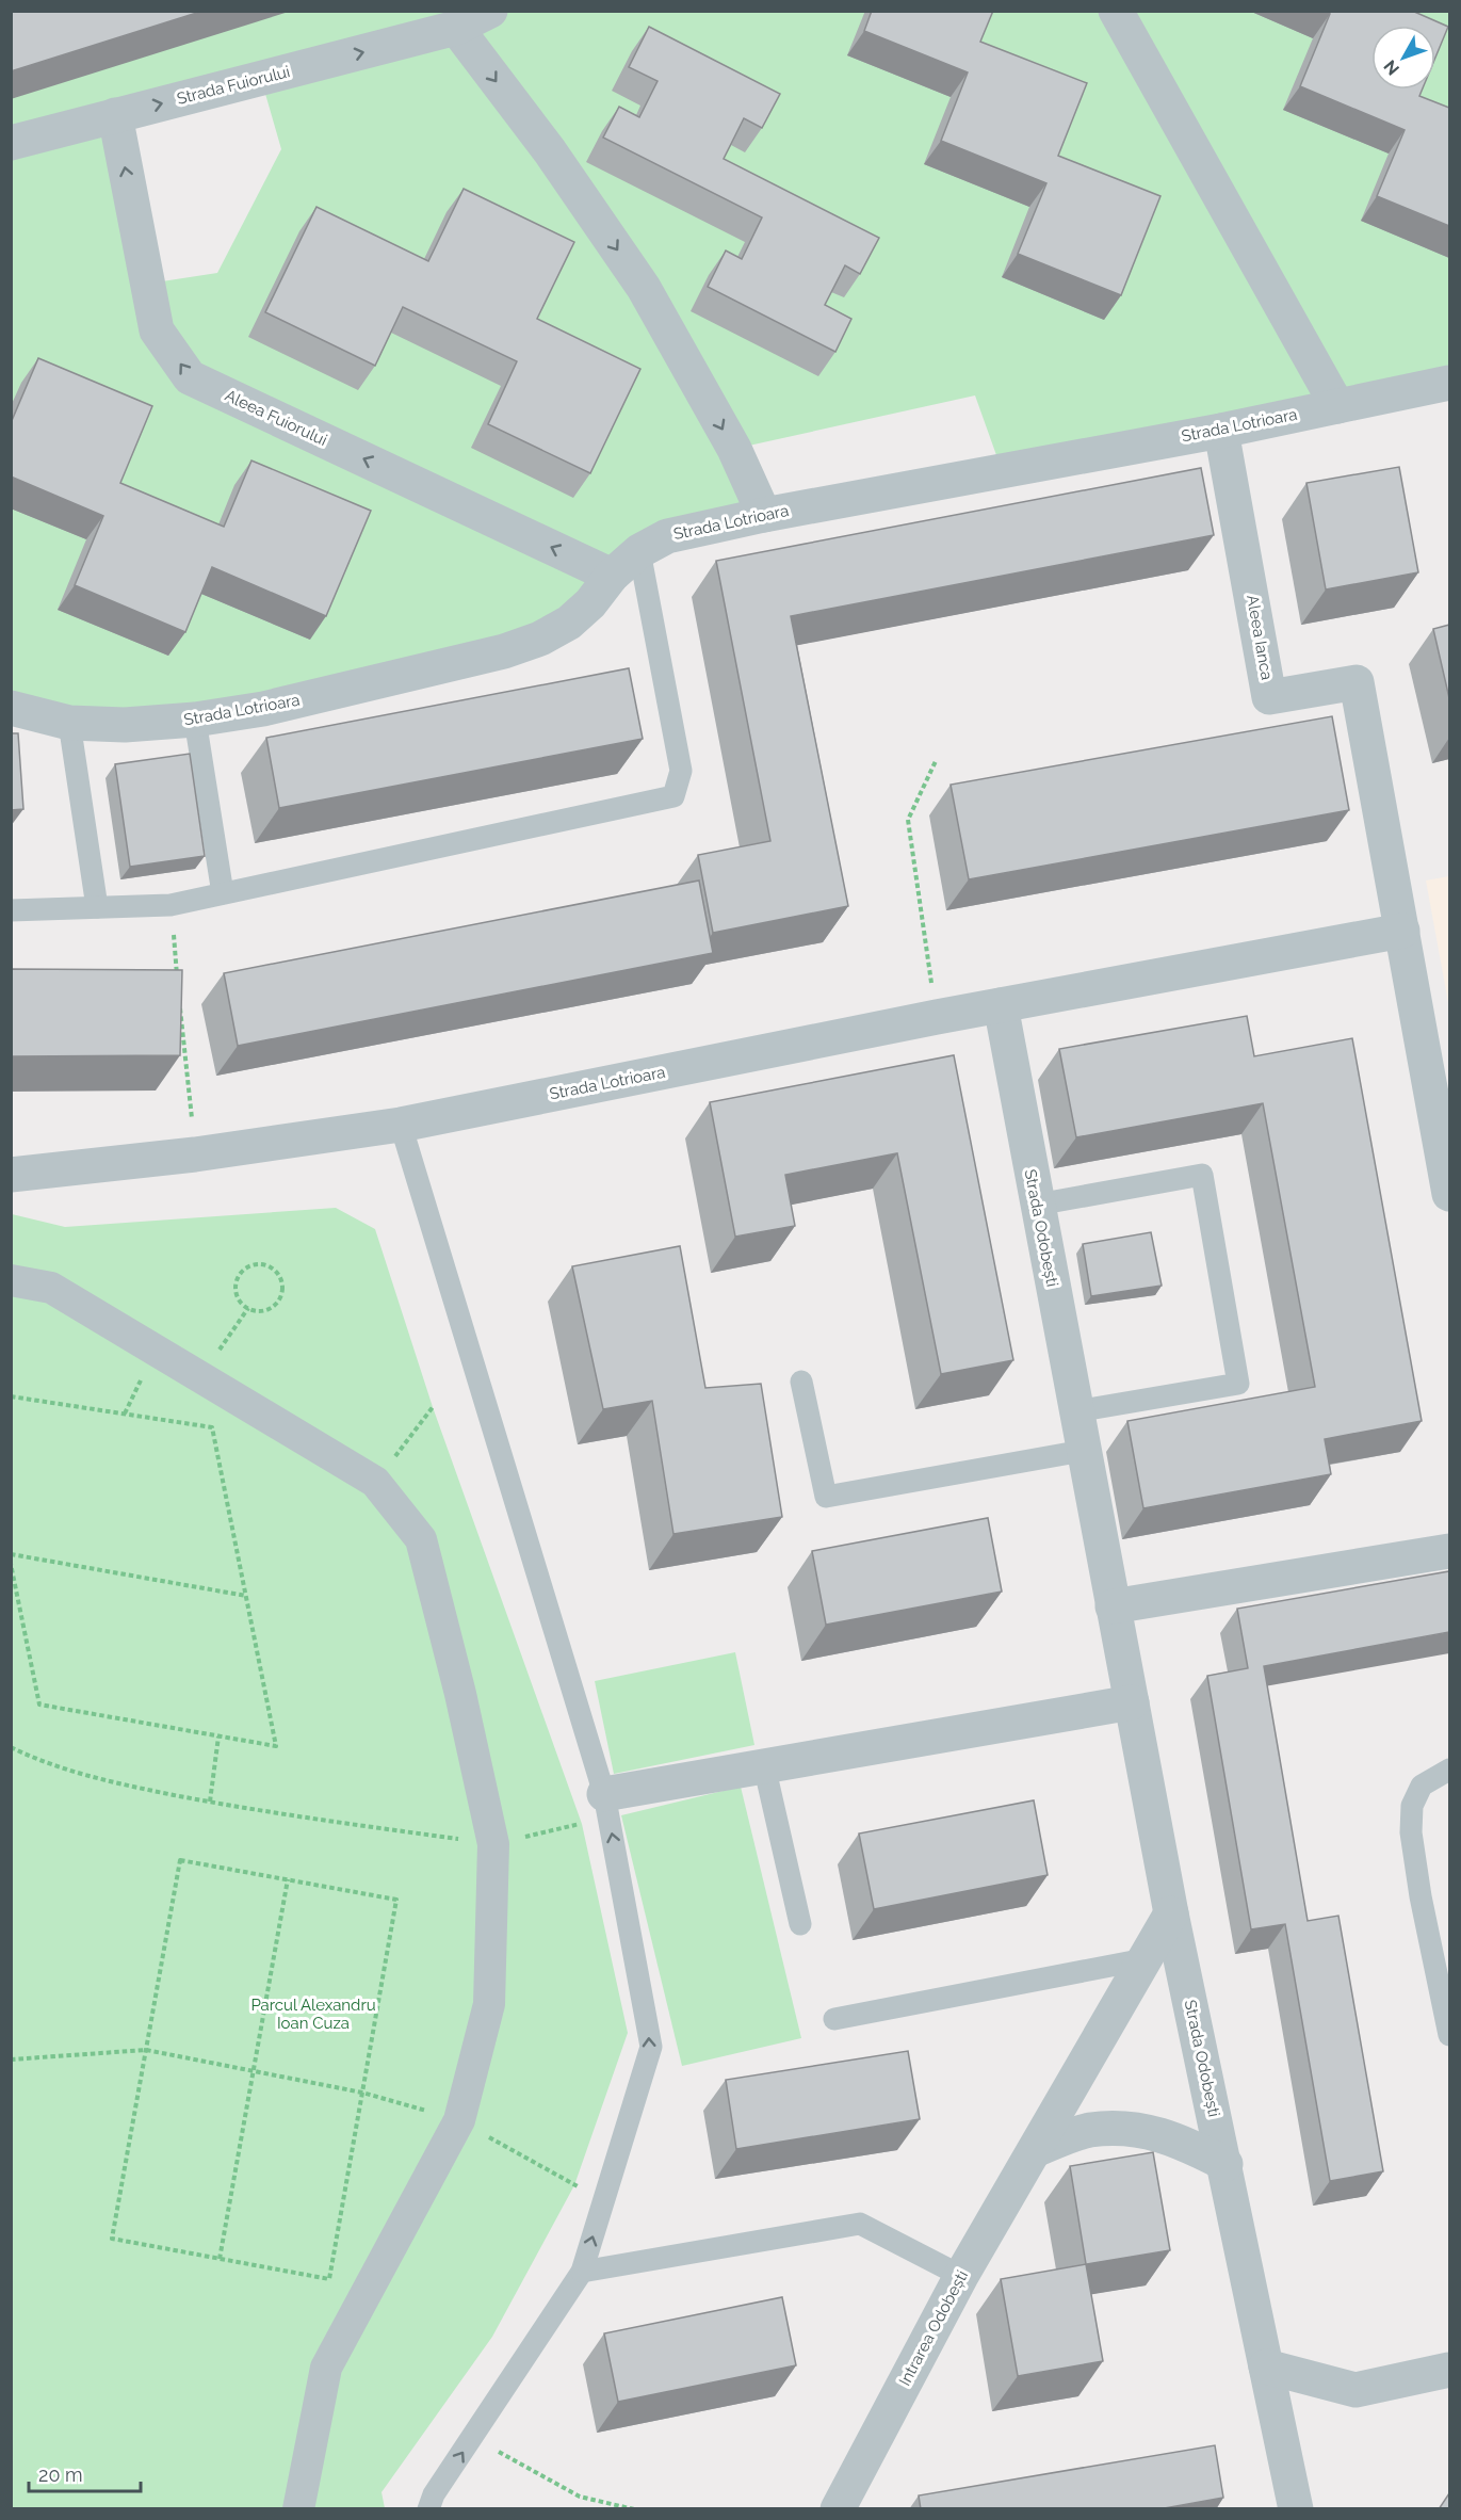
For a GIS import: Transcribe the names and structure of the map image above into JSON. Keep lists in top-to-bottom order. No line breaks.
{"streets":{"street":["Strada Fuiorului","Aleea Fuiorului","Strada Lotrioara","Aleea Ianca","Strada Odobești","Intrarea Odobești"]},"crossings":[["Strada Fuiorului","Aleea Fuiorului"],["Aleea Fuiorului","Strada Lotrioara"],["Strada Lotrioara","Aleea Ianca"],["Strada Odobești","Intrarea Odobești"]],"one_way":["Strada Fuiorului","Aleea Fuiorului"],"parks":["Parcul Alexandru Ioan Cuza"],"scale_bar":"20 m","north":"bottom left"}
